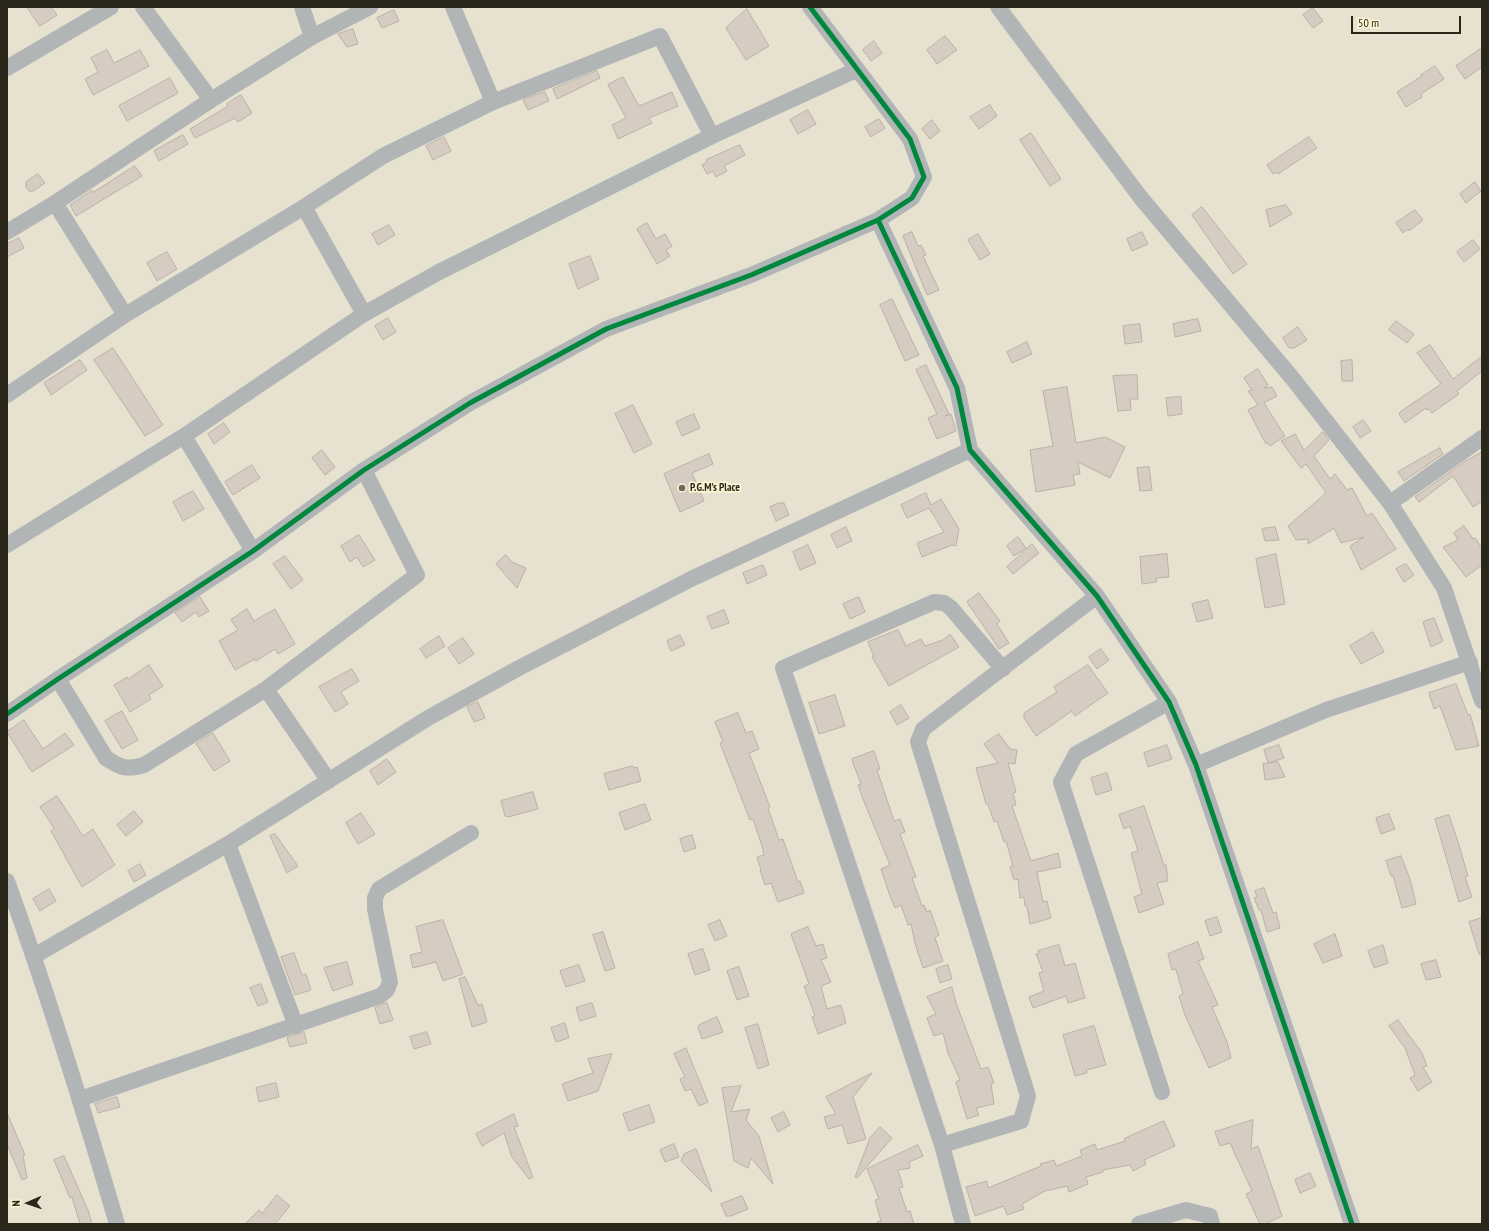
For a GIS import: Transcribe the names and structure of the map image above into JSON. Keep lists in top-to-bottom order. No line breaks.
{"places":["P.G.M’s Place"],"scale_bar":"50 m","north":"left"}
